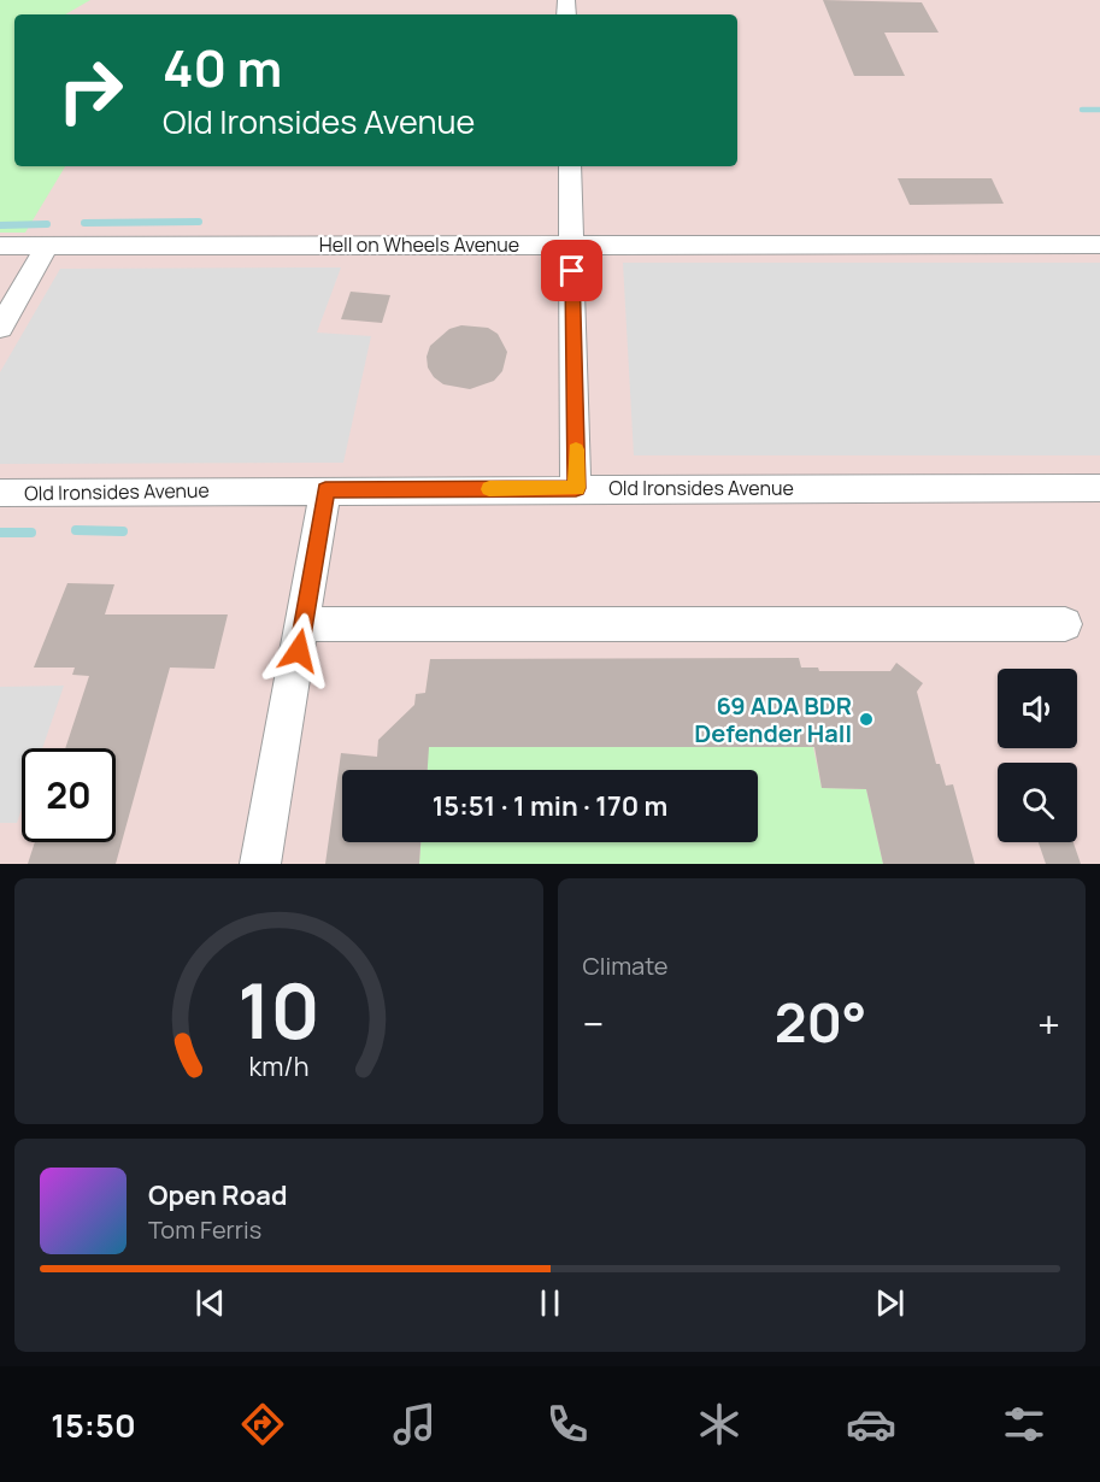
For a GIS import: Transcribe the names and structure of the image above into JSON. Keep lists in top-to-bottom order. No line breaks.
{"streets":{"street":["Hell on Wheels Avenue","Old Ironsides Avenue"]},"places":["69 ADA BDR Defender Hall"],"page":{"turn":["40 m","Old Ironsides Avenue"],"limit":"20","trip":"15:51 · 1 min · 170 m","tile":"Climate","heat":["−","20°","+"],"song":["Open Road","Tom Ferris"],"tabs":"15:50","gauge":["10","km/h"]}}
